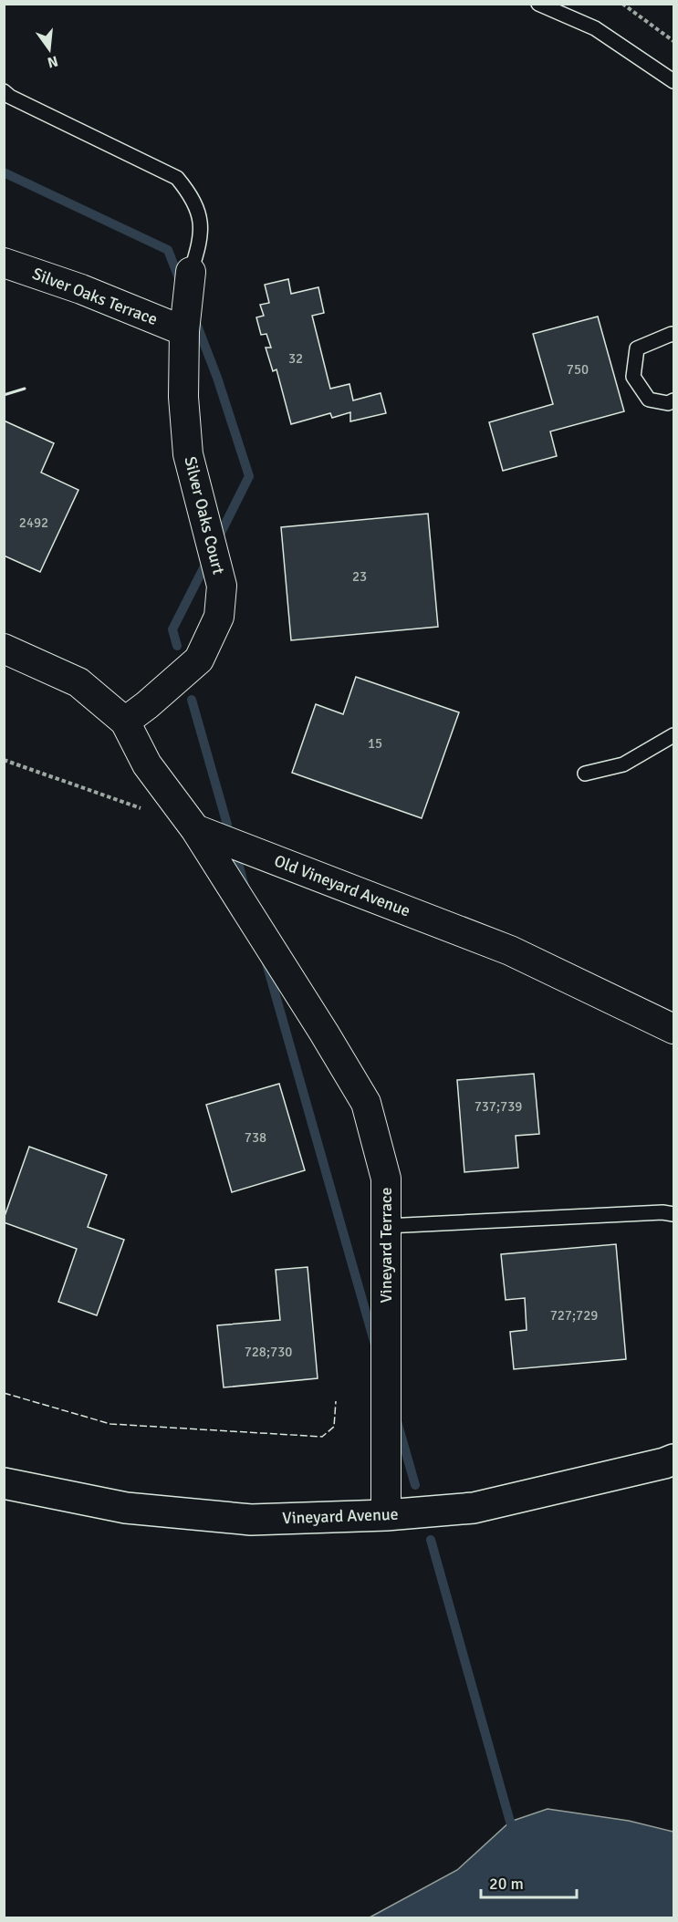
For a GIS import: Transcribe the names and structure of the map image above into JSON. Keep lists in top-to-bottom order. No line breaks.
{"streets":{"street":["Silver Oaks Terrace","Silver Oaks Court","Old Vineyard Avenue","Vineyard Terrace","Vineyard Avenue"]},"crossings":[["Silver Oaks Terrace","Silver Oaks Court"],["Silver Oaks Court","Vineyard Terrace"],["Old Vineyard Avenue","Vineyard Terrace"],["Vineyard Terrace","Vineyard Avenue"]],"house_numbers":["32","750","2492","23","15","737;739","738","727;729","728;730"],"scale_bar":"20 m","north":"bottom"}
